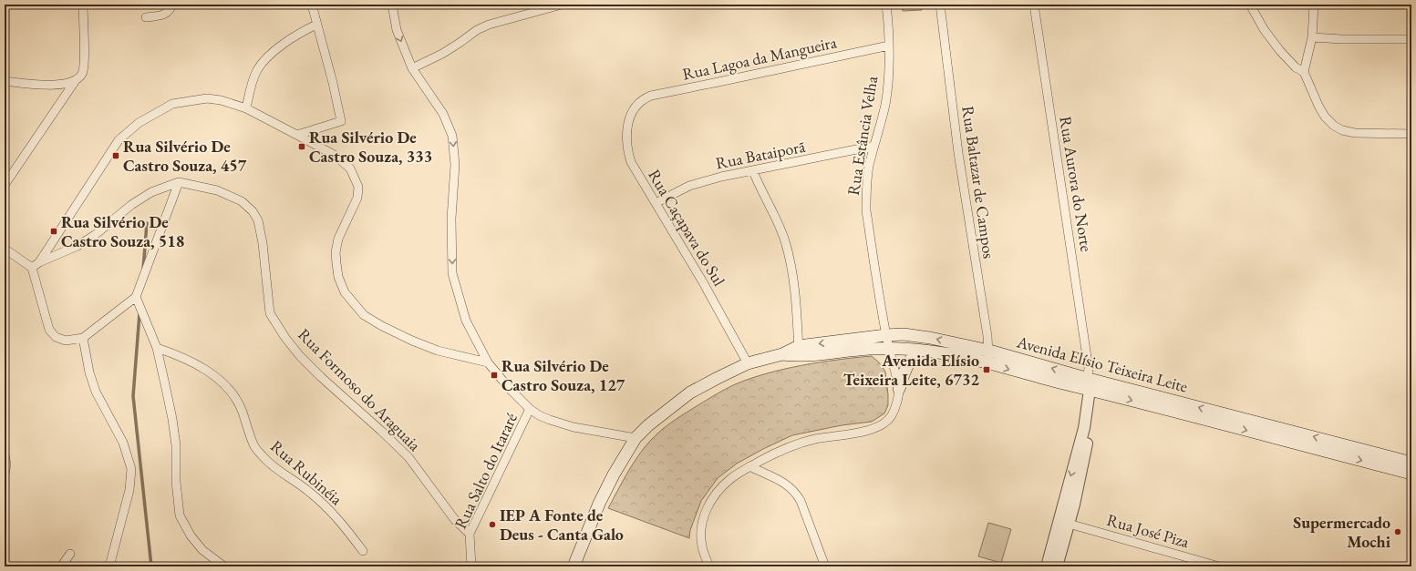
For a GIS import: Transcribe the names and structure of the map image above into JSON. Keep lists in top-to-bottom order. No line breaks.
{"streets":{"main road":["Avenida Elísio Teixeira Leite"],"street":["Rua Lagoa da Mangueira","Rua Estância Velha","Rua Bataiporã","Rua Baltazar de Campos","Rua Aurora do Norte","Rua Caçapava do Sul","Rua Formoso do Araguaia","Rua Salto do Itararé","Rua Rubinéia","Rua José Piza"]},"crossings":[["Rua Lagoa da Mangueira","Rua Estância Velha"],["Rua Lagoa da Mangueira","Rua Caçapava do Sul"],["Rua Estância Velha","Rua Bataiporã"],["Rua Estância Velha","Avenida Elísio Teixeira Leite"],["Rua Bataiporã","Rua Caçapava do Sul"],["Rua Baltazar de Campos","Avenida Elísio Teixeira Leite"],["Rua Aurora do Norte","Avenida Elísio Teixeira Leite"],["Rua Caçapava do Sul","Avenida Elísio Teixeira Leite"],["Rua Formoso do Araguaia","Rua Salto do Itararé"]],"places":{"transit":["Rua Silvério De Castro Souza, 333","Rua Silvério De Castro Souza, 457","Rua Silvério De Castro Souza, 518","Avenida Elísio Teixeira Leite, 6732","Rua Silvério De Castro Souza, 127"],"other":["IEP A Fonte de Deus - Canta Galo","Supermercado Mochi"]}}
